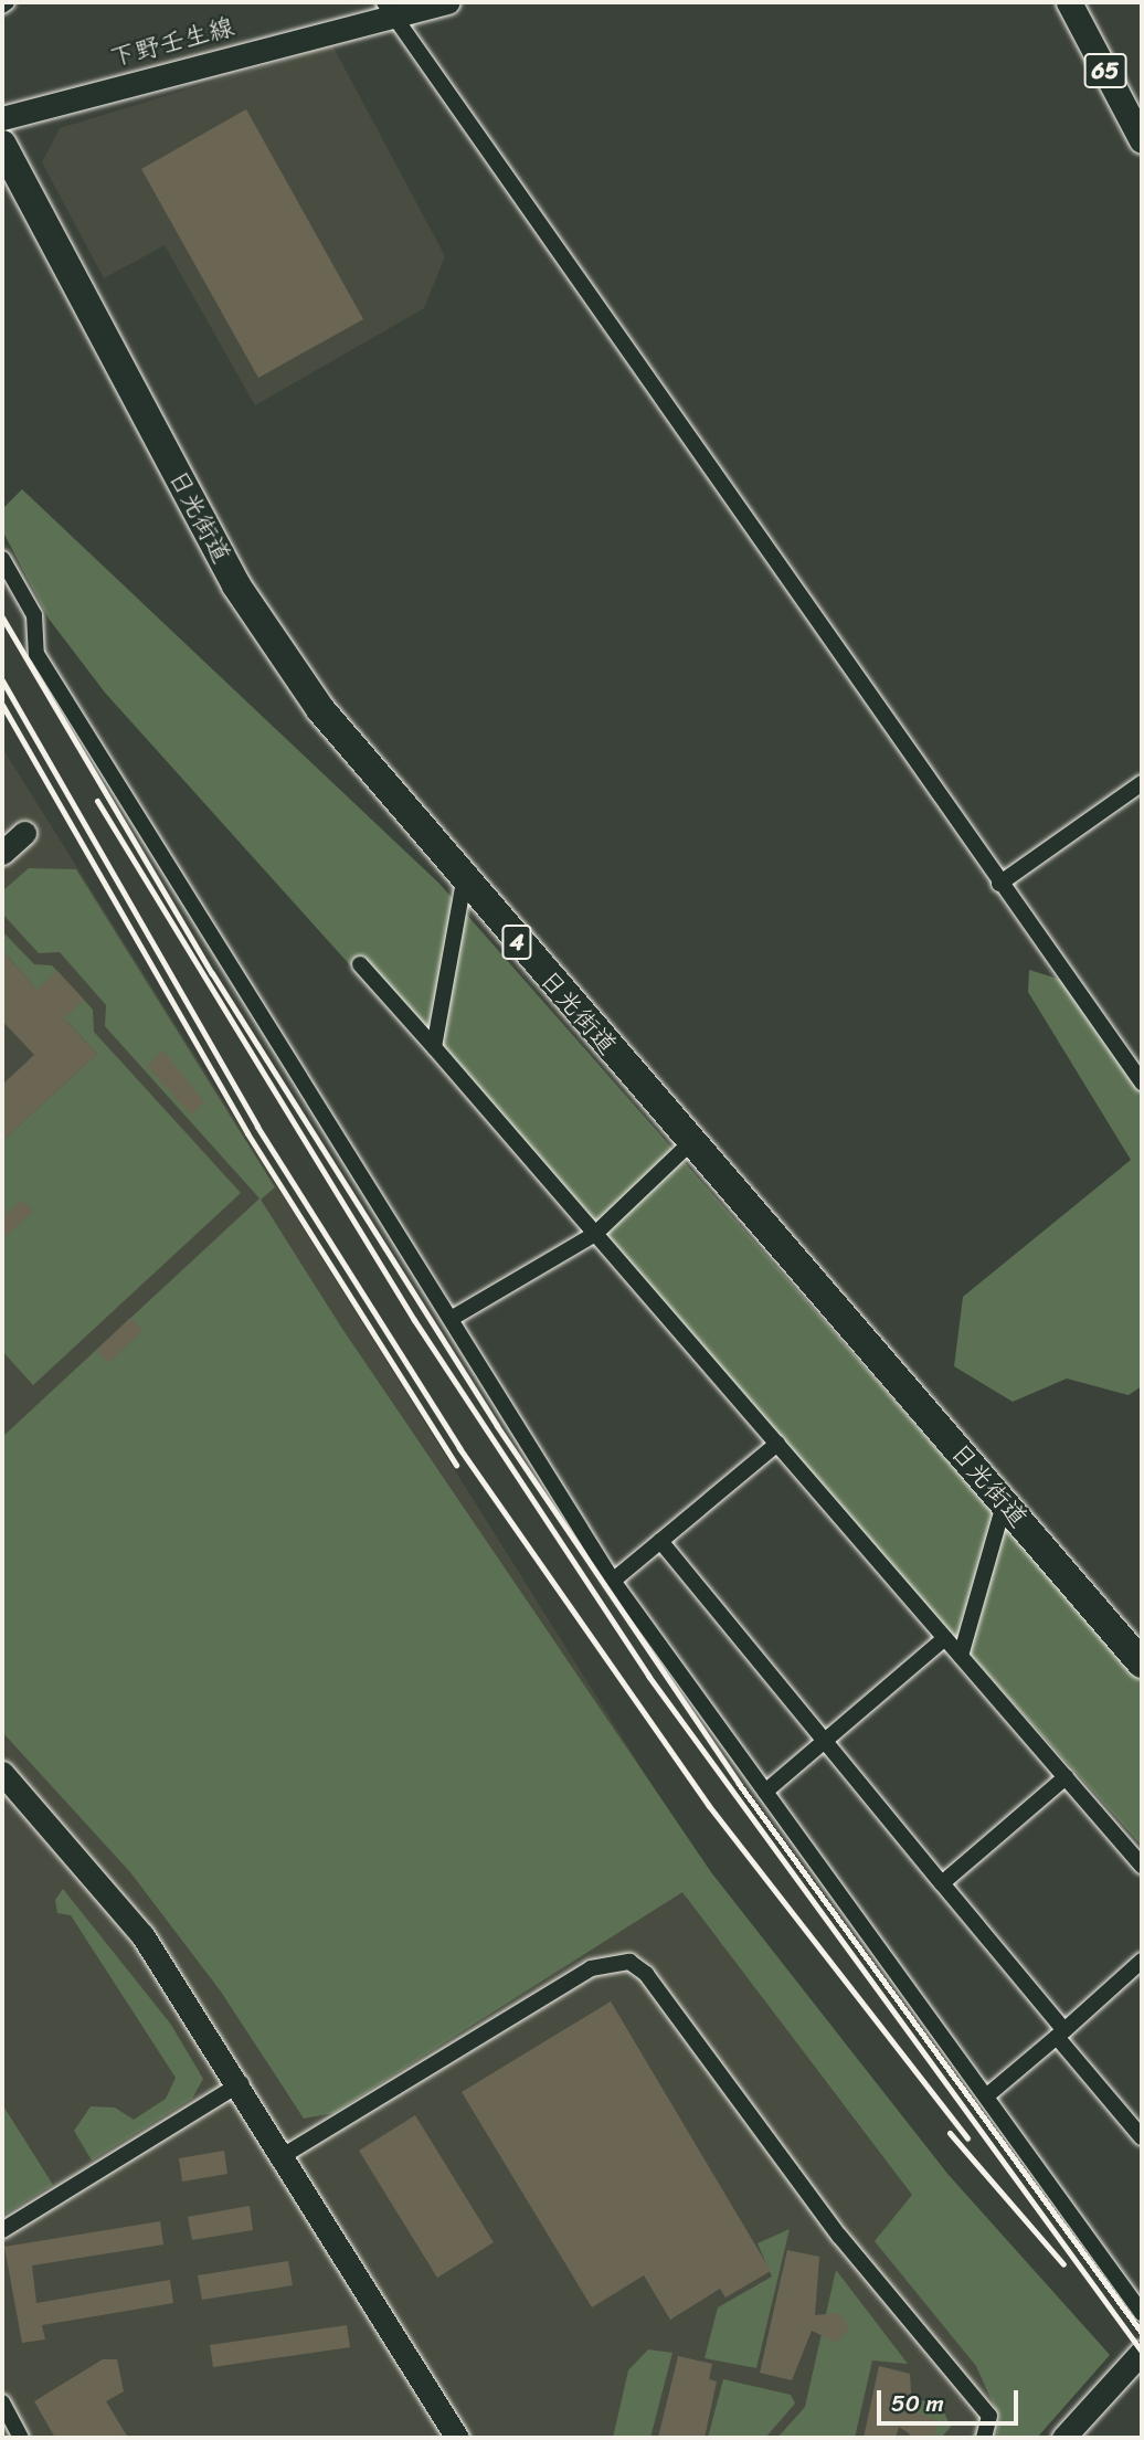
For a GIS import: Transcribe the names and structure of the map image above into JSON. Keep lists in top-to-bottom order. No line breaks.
{"streets":{"highway":["日光街道","4"],"main road":["65"],"street":["下野壬生線"]},"scale_bar":"50 m"}
